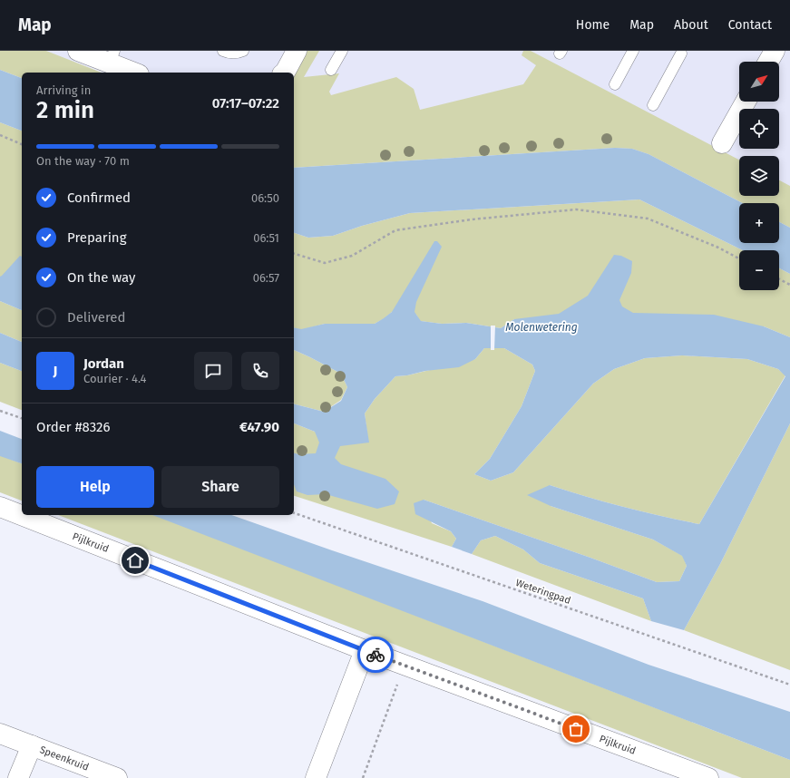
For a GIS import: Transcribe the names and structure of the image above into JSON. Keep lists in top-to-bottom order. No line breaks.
{"streets":{"street":["Pijlkruid","Speenkruid"],"path":["Weteringpad"]},"water":["Molenwetering"],"north":"top right","page":{"header":"Map","nav":["Home","Map","About","Contact"],"map_buttons":["+","−"],"heading":["2 min","Arriving in","07:17–07:22"],"panel":["Jordan","Courier · 4.4","Order #8326","€47.90"],"bar":"On the way · 70 m","list":[["Confirmed","06:50"],["Preparing","06:51"],["On the way","06:57"],"Delivered"],"round":"J","buttons":["Help","Share"]}}
